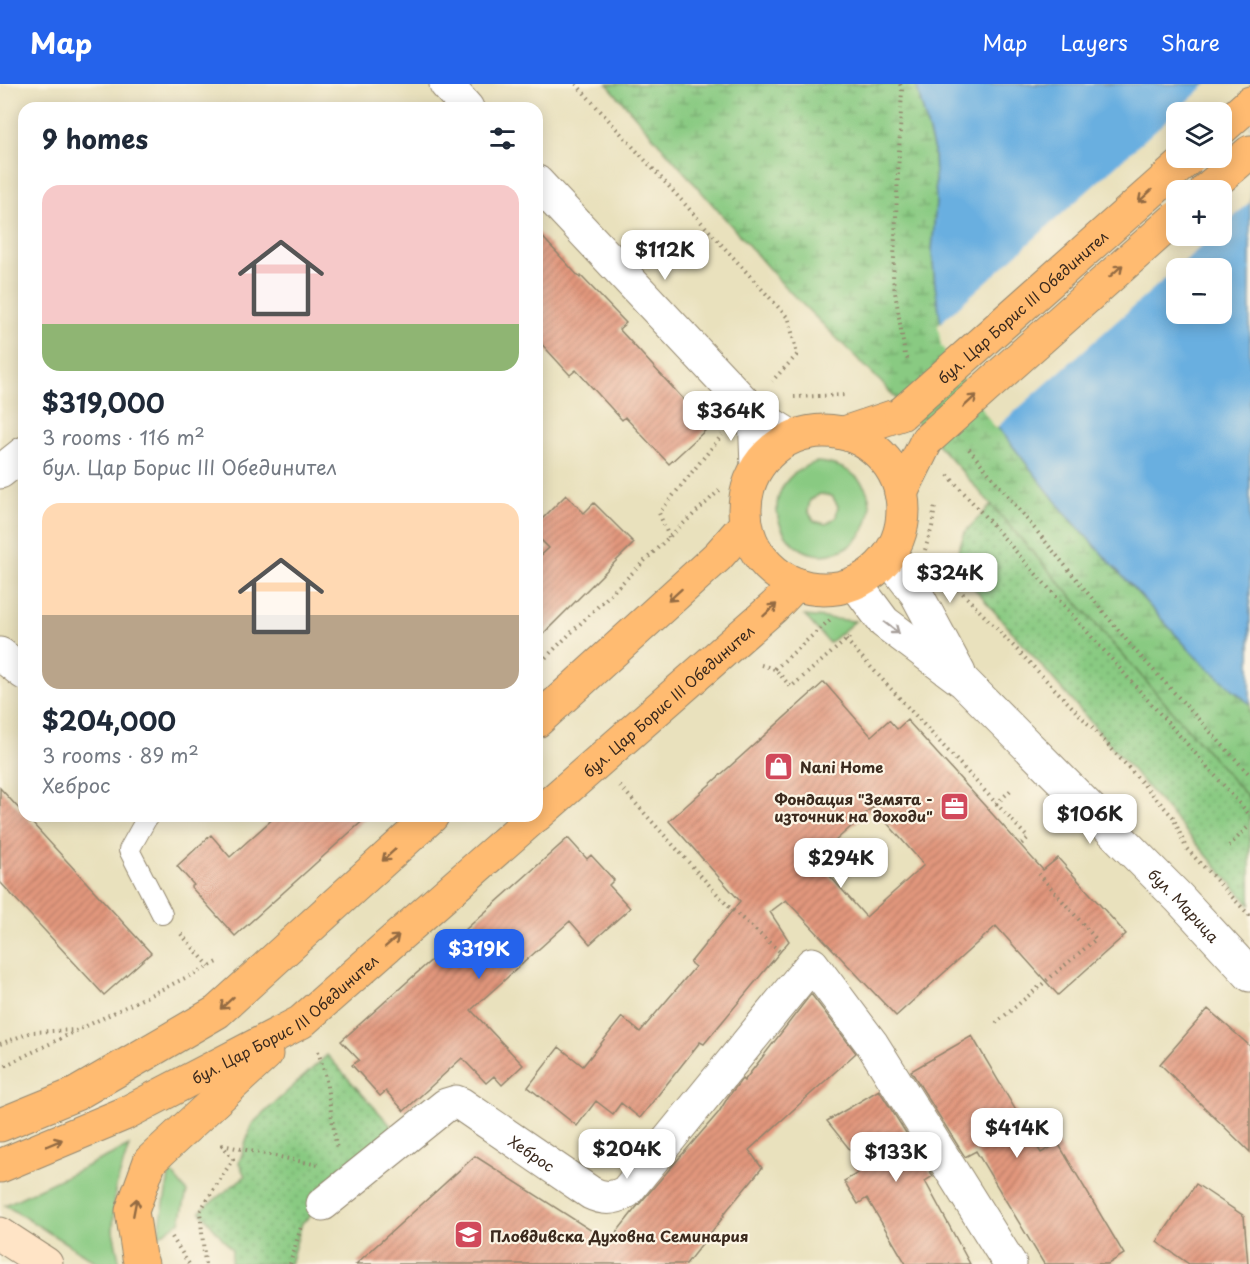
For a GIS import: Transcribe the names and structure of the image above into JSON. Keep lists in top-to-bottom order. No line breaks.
{"streets":{"main road":["бул. Цар Борис III Обединител"],"street":["бул. Марица","Хеброс"]},"crossings":[["бул. Цар Борис III Обединител","бул. Марица"]],"places":{"shop":["Nani Home"],"office":["Фондация \"Земята - източник на доходи\""],"school or university":["Пловдивска Духовна Семинария"]},"page":{"header":"Map","nav":["Map","Layers","Share"],"map_buttons":["+","−"],"heading":"9 homes","list":[{"name":"$319,000","note":"3 rooms · 116 m² · бул. Цар Борис III Обединител"},{"name":"$204,000","note":"3 rooms · 89 m² · Хеброс"}],"price":["$112K","$364K","$324K","$106K","$294K","$319K","$414K","$204K","$133K"]}}
